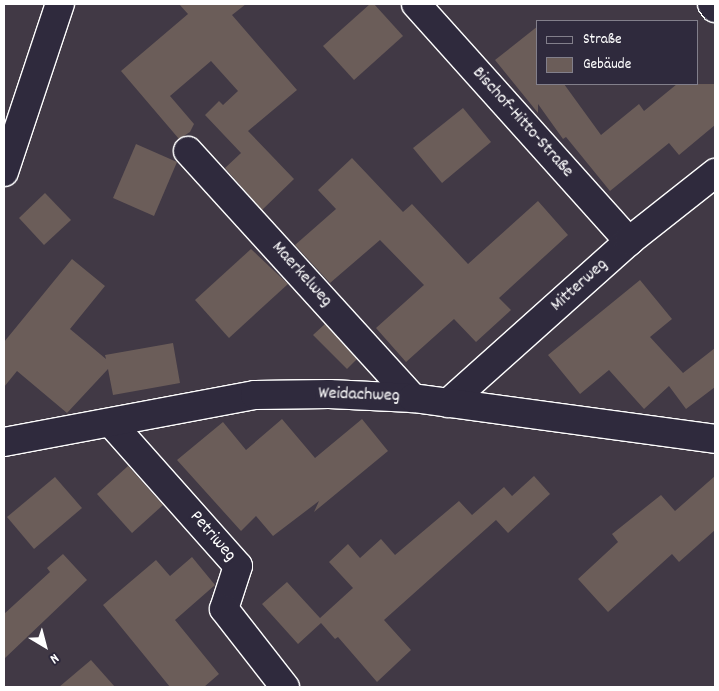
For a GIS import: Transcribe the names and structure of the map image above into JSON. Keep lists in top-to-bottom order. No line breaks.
{"streets":{"street":["Bischof-Hitto-Straße","Maerkelweg","Mitterweg","Weidachweg","Petriweg"]},"crossings":[["Bischof-Hitto-Straße","Mitterweg"],["Maerkelweg","Weidachweg"],["Mitterweg","Weidachweg"],["Weidachweg","Petriweg"]],"legend":["Straße","Gebäude"],"north":"bottom right"}
